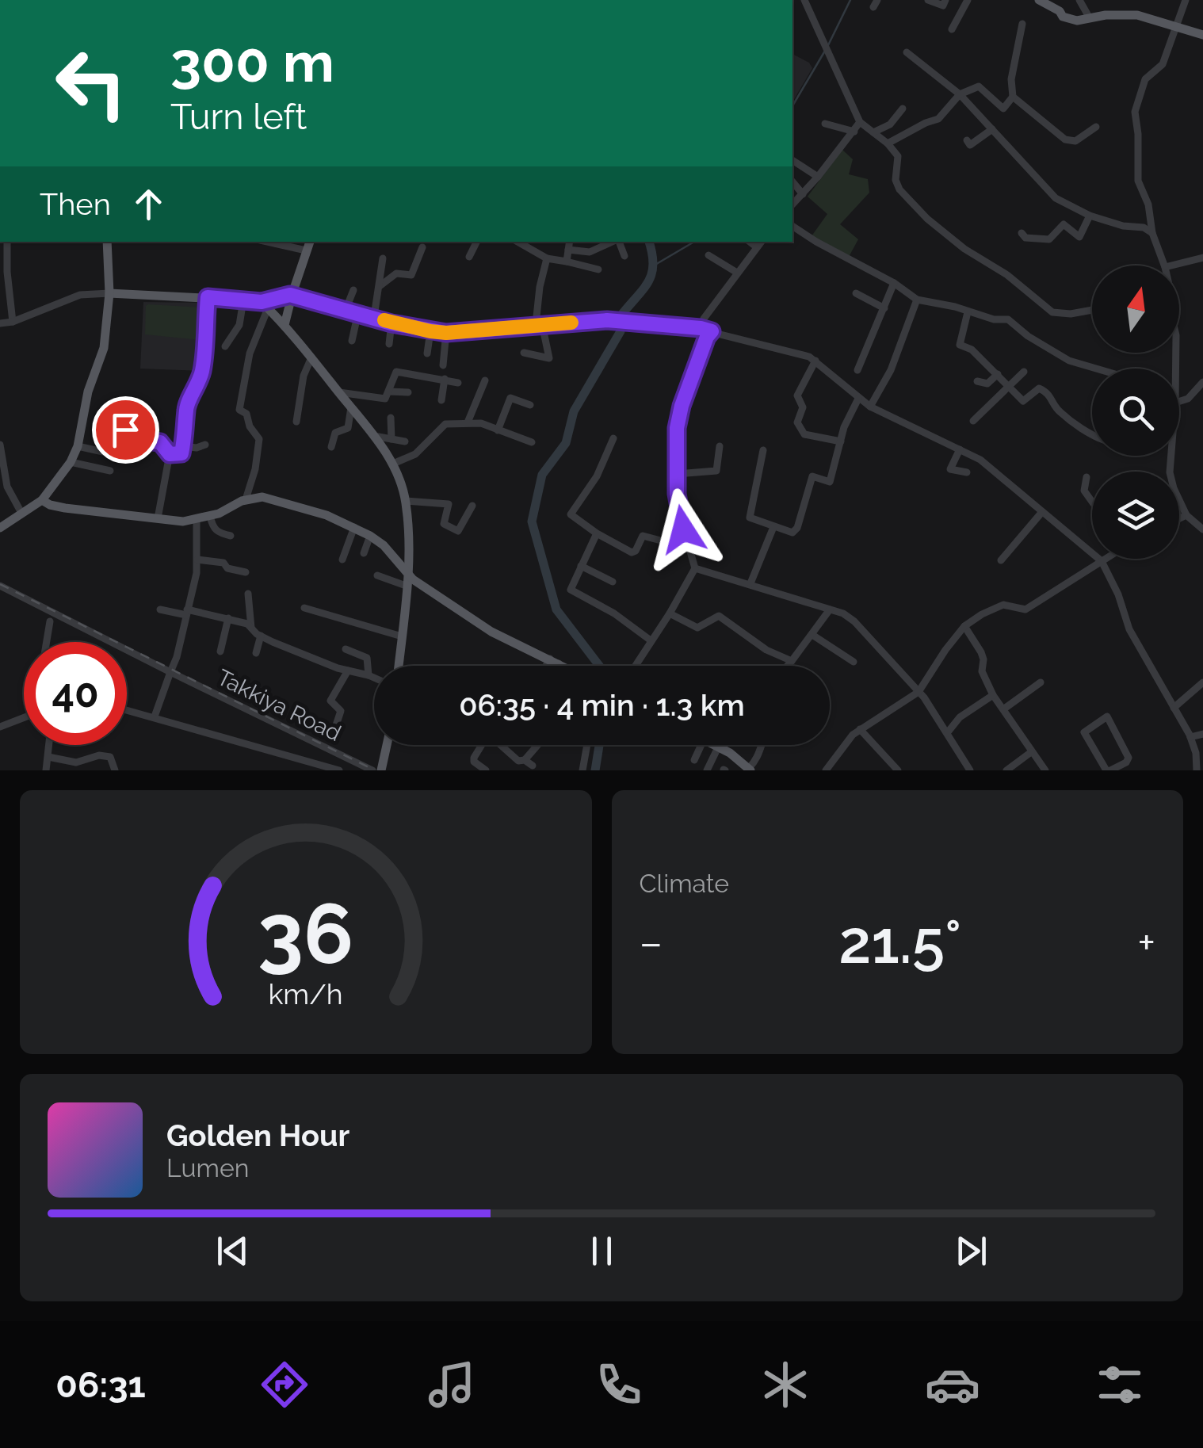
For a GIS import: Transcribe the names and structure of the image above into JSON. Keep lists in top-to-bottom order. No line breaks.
{"streets":{"street":["Takkiya Road"]},"north":"top","page":{"turn":["300 m","Turn left"],"then":"Then","limit":"40","trip":"06:35 · 4 min · 1.3 km","tile":"Climate","heat":["−","21.5°","+"],"song":["Golden Hour","Lumen"],"tabs":"06:31","gauge":["36","km/h"]}}
